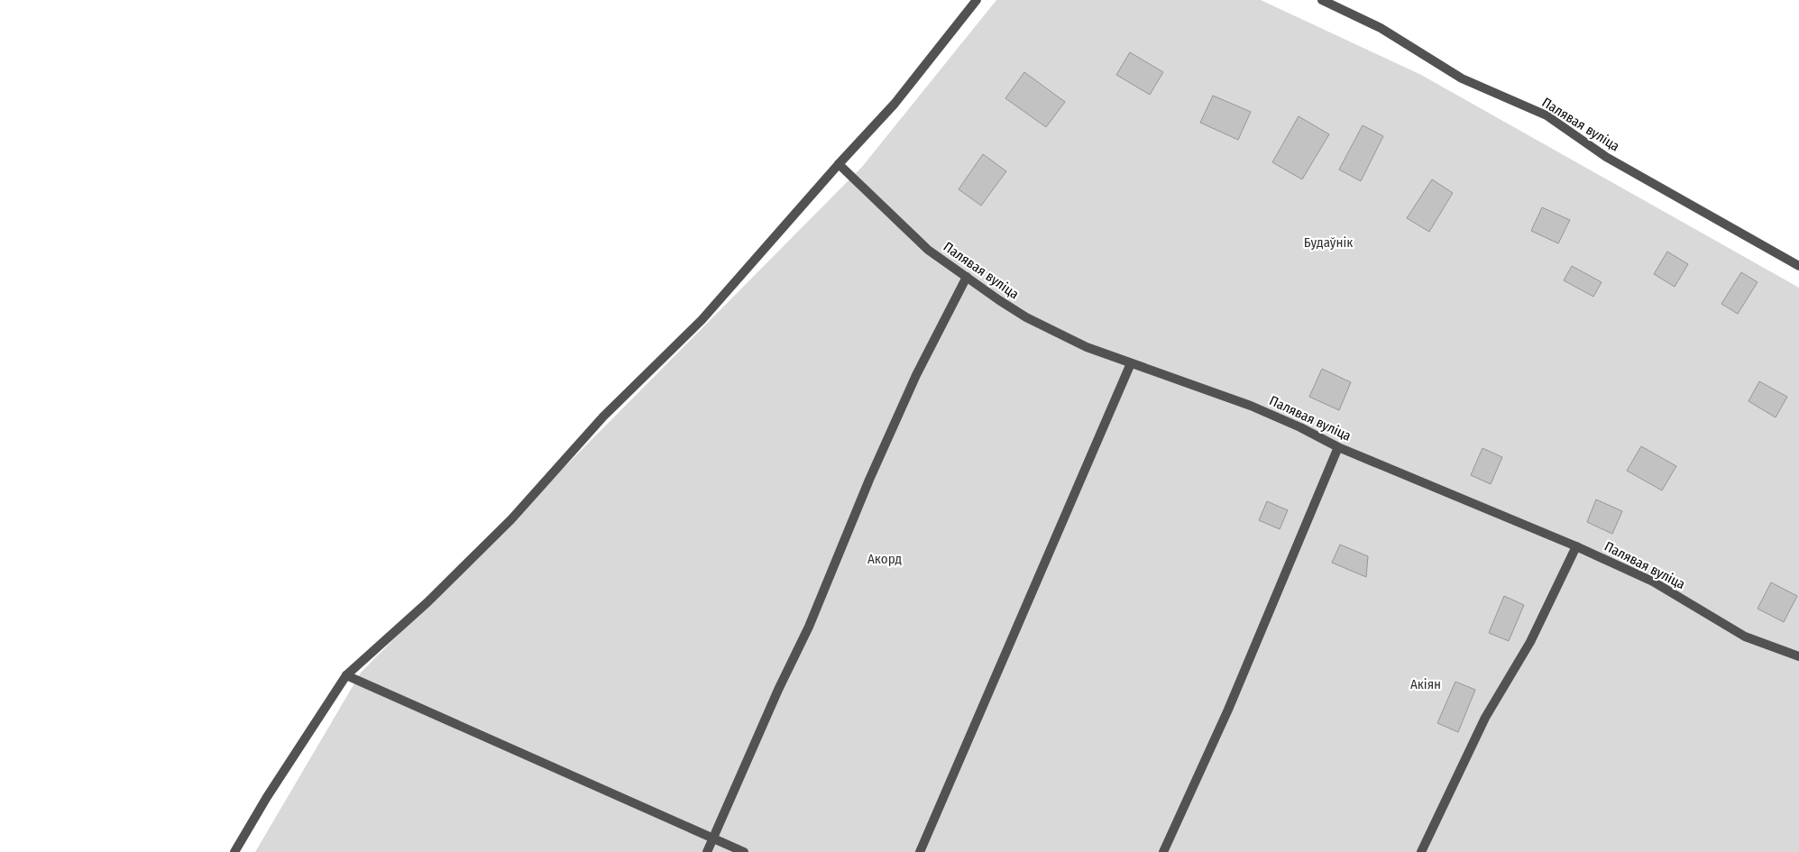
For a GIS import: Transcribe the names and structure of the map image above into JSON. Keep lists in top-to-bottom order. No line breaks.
{"streets":{"street":["Палявая вуліца"]},"parks":["Будаўнік","Акорд","Акіян"]}
